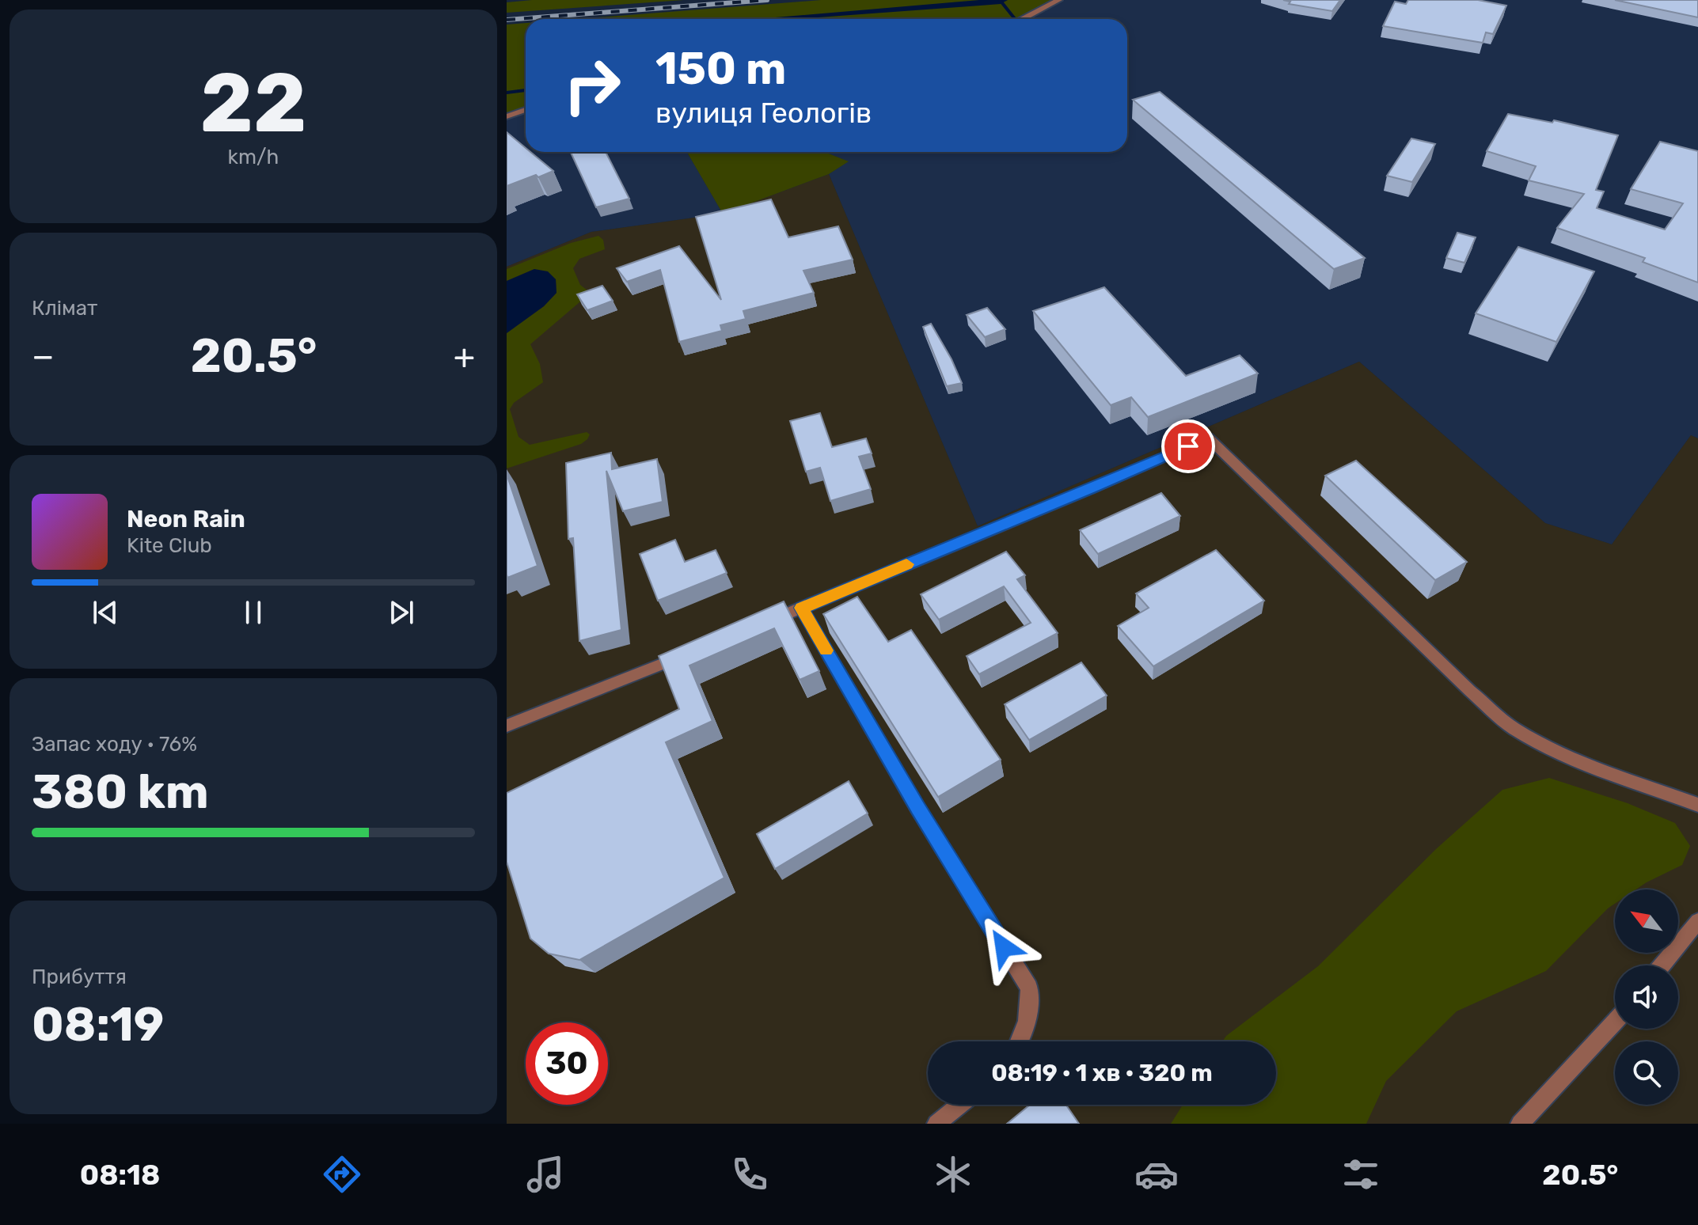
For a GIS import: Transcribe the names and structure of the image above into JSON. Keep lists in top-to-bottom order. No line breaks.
{"north":"top left","page":{"tile":[["22","km/h"],"Клімат",["Запас ходу · 76%","380 km"],["Прибуття","08:19"]],"turn":["150 m","вулиця Геологів"],"heat":["−","20.5°","+"],"song":["Neon Rain","Kite Club"],"limit":"30","trip":"08:19 · 1 хв · 320 m","tabs":["08:18","20.5°"]}}
